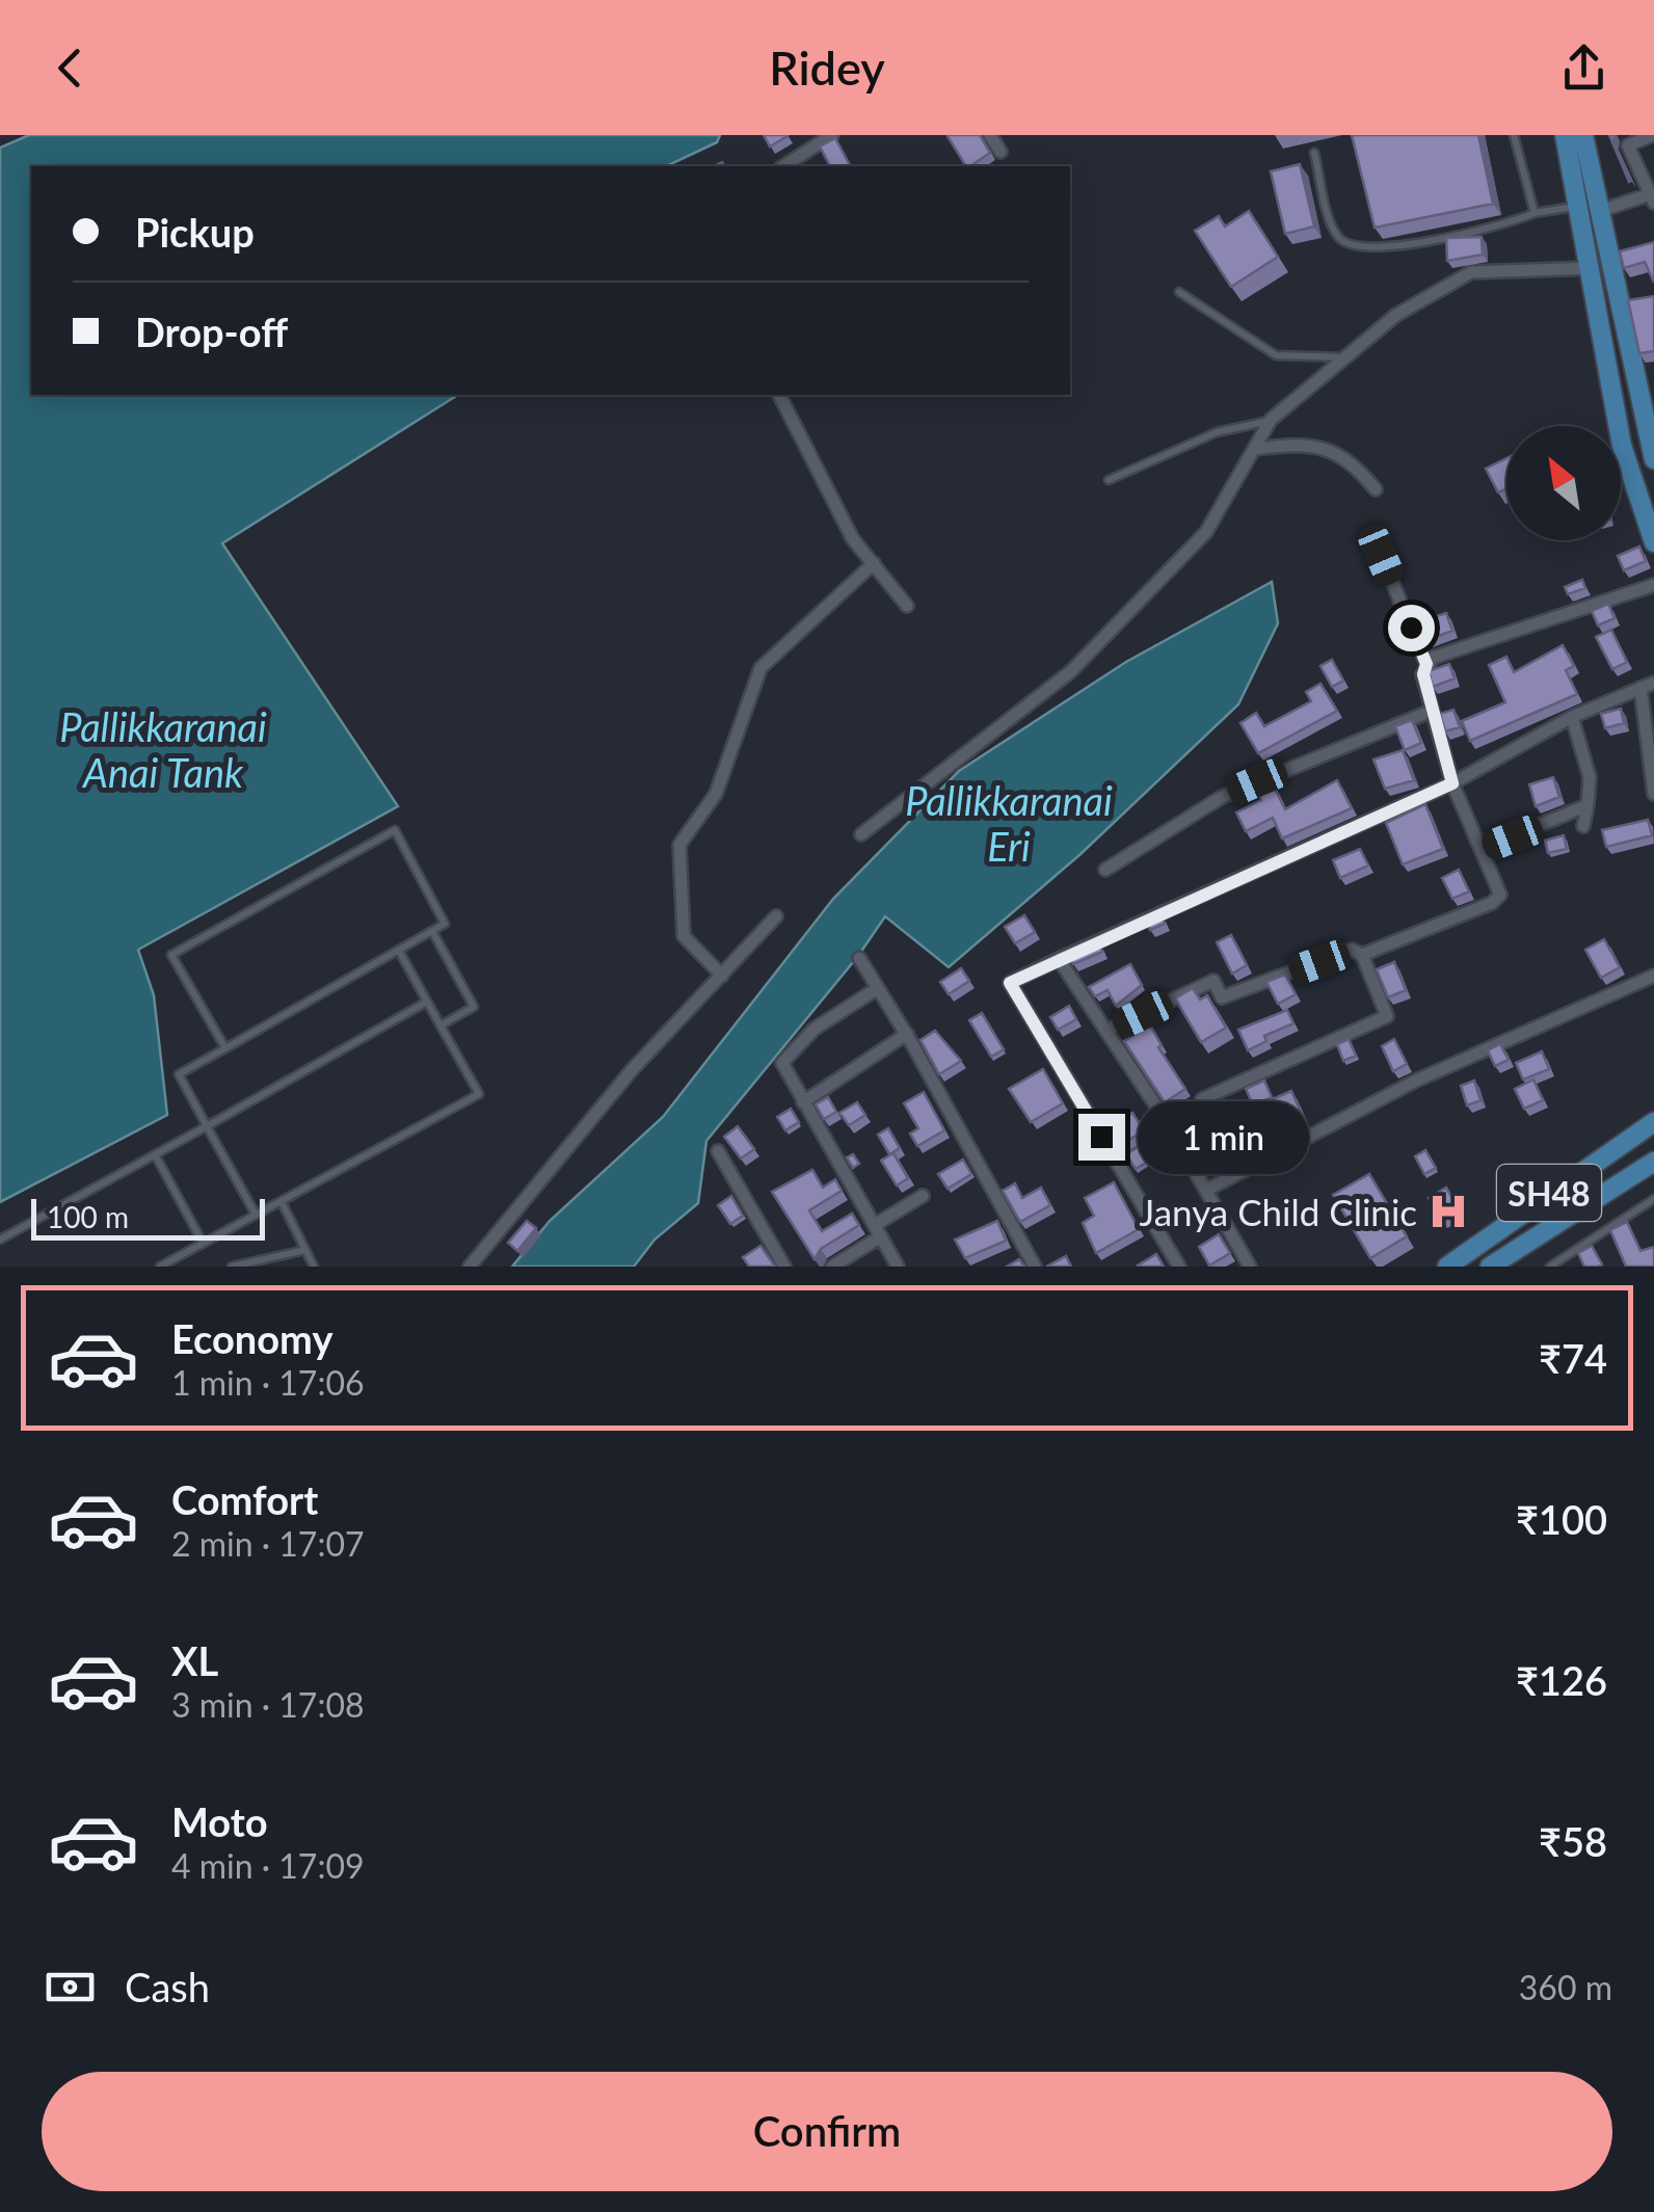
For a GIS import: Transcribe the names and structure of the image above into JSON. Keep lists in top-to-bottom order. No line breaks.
{"streets":{"main road":["SH48"]},"water":["Pallikkaranai Anai Tank","Pallikkaranai Eri"],"places":{"hospital":["Janya Child Clinic"]},"scale_bar":"100 m","north":"top left","page":{"header":"Ridey","banner":["Pickup","Drop-off"],"bubble":"1 min","scale":"100 m","list":[{"name":"Economy","note":"1 min · 17:06","value":"₹74"},{"name":"Comfort","note":"2 min · 17:07","value":"₹100"},{"name":"XL","note":"3 min · 17:08","value":"₹126"},{"name":"Moto","note":"4 min · 17:09","value":"₹58"}],"pay":["Cash","360 m"],"buttons":"Confirm"}}
